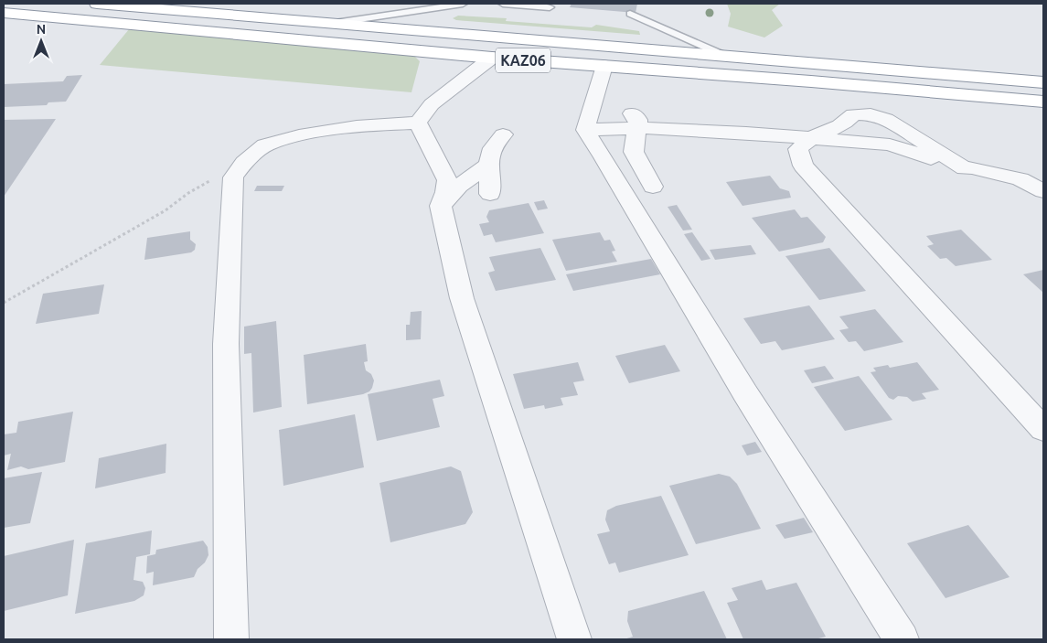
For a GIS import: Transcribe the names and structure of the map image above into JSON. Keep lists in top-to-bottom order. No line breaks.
{"streets":{"highway":["KАZ06"]},"north":"top"}
